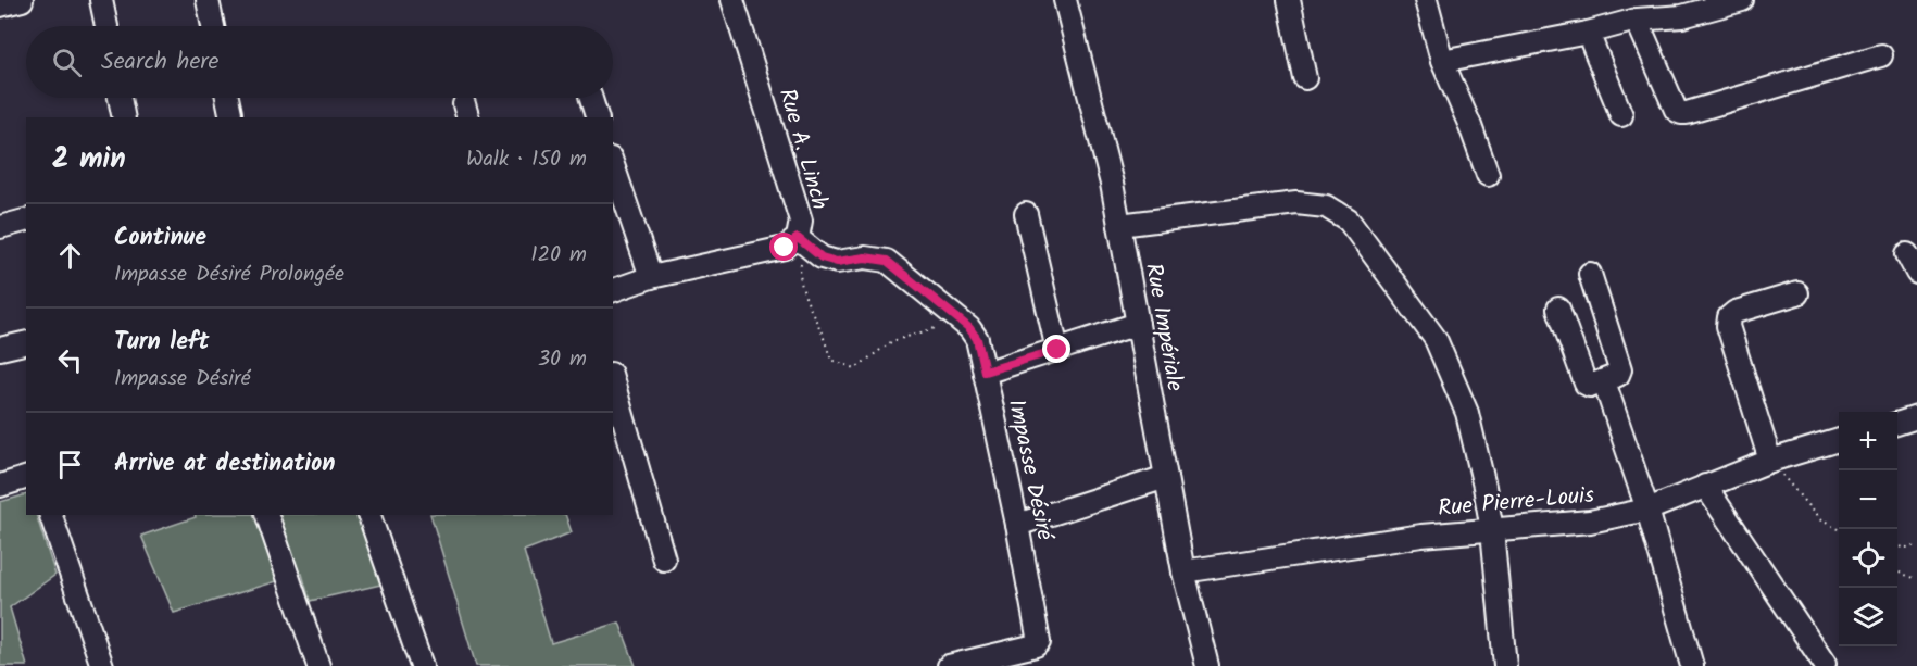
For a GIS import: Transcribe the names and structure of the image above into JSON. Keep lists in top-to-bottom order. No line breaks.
{"streets":{"street":["Rue A. Linch","Rue Impériale","Impasse Désiré","Rue Pierre-Louis"]},"crossings":[["Rue A. Linch","Impasse Désiré"],["Rue Impériale","Rue Pierre-Louis"]],"page":{"search":"Search here","heading":["2 min","Walk · 150 m"],"list":[["Continue","Impasse Désiré Prolongée","120 m"],["Turn left","Impasse Désiré","30 m"],"Arrive at destination"],"map_buttons":["+","−"]}}
